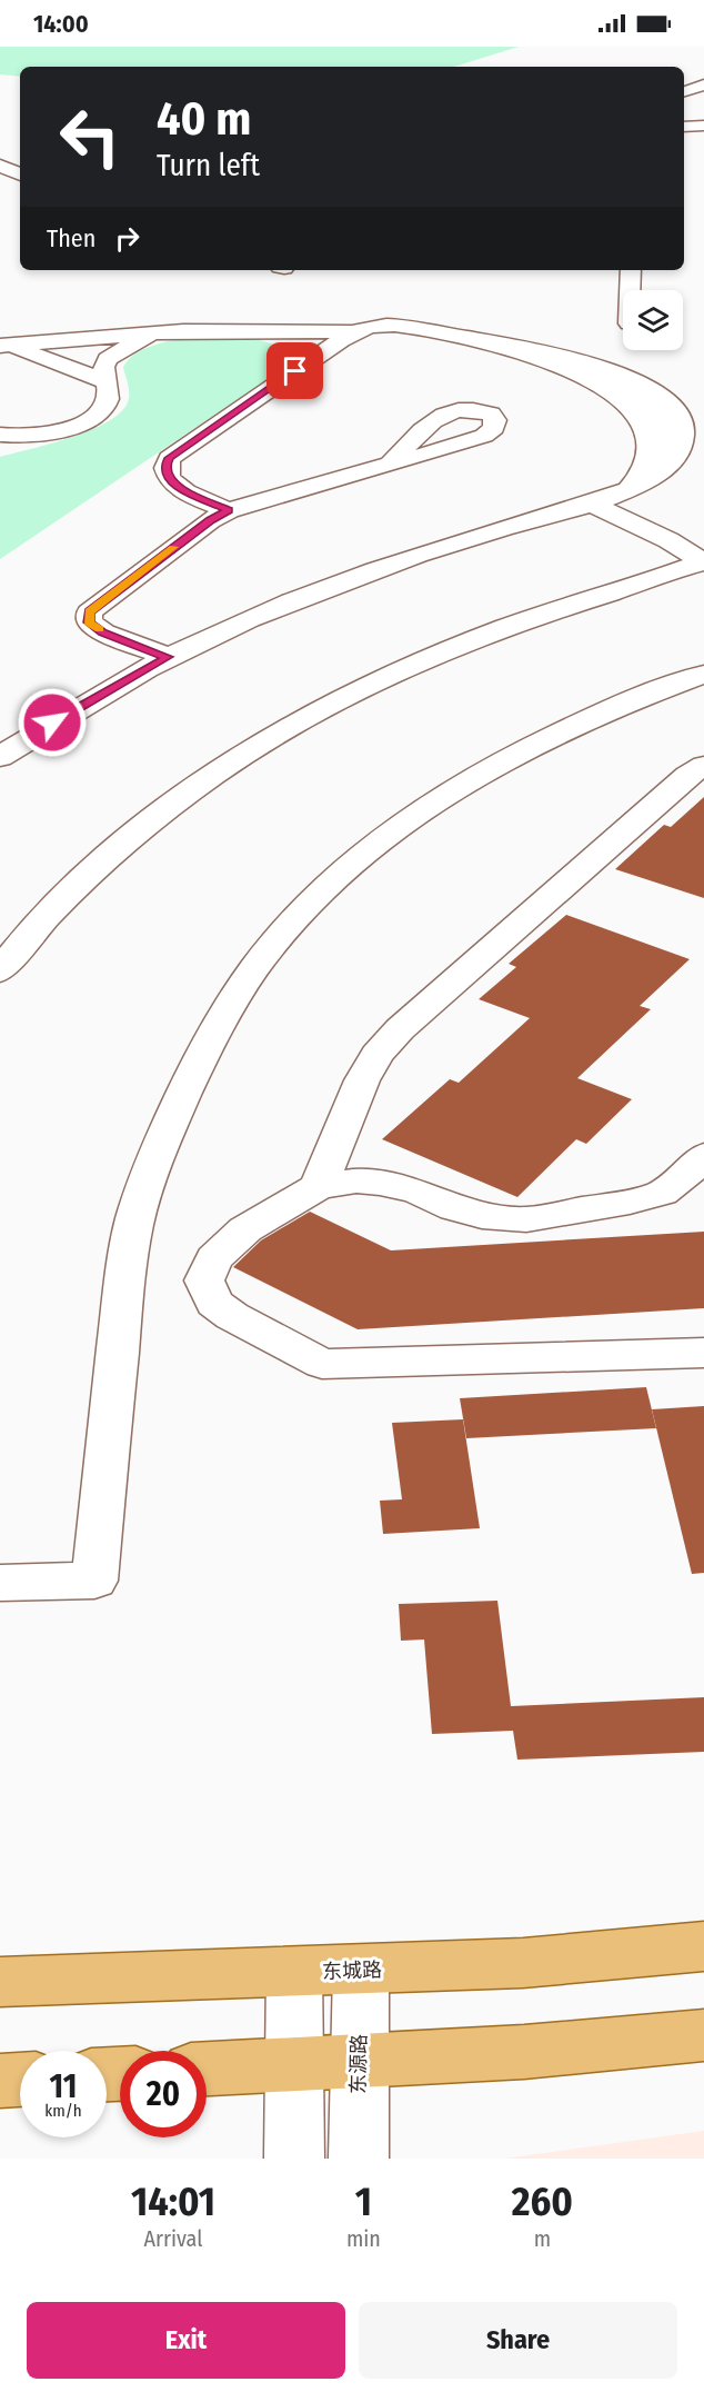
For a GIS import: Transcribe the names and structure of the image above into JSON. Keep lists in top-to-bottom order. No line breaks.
{"streets":{"main road":["东城路"],"street":["东源路"]},"crossings":[["东城路","东源路"]],"page":{"status":"14:00","turn":["40 m","Turn left"],"then":"Then","speed":"11 km/h","limit":"20","eta":["14:01","Arrival","1","min","260","m"],"buttons":["Exit","Share"]}}
